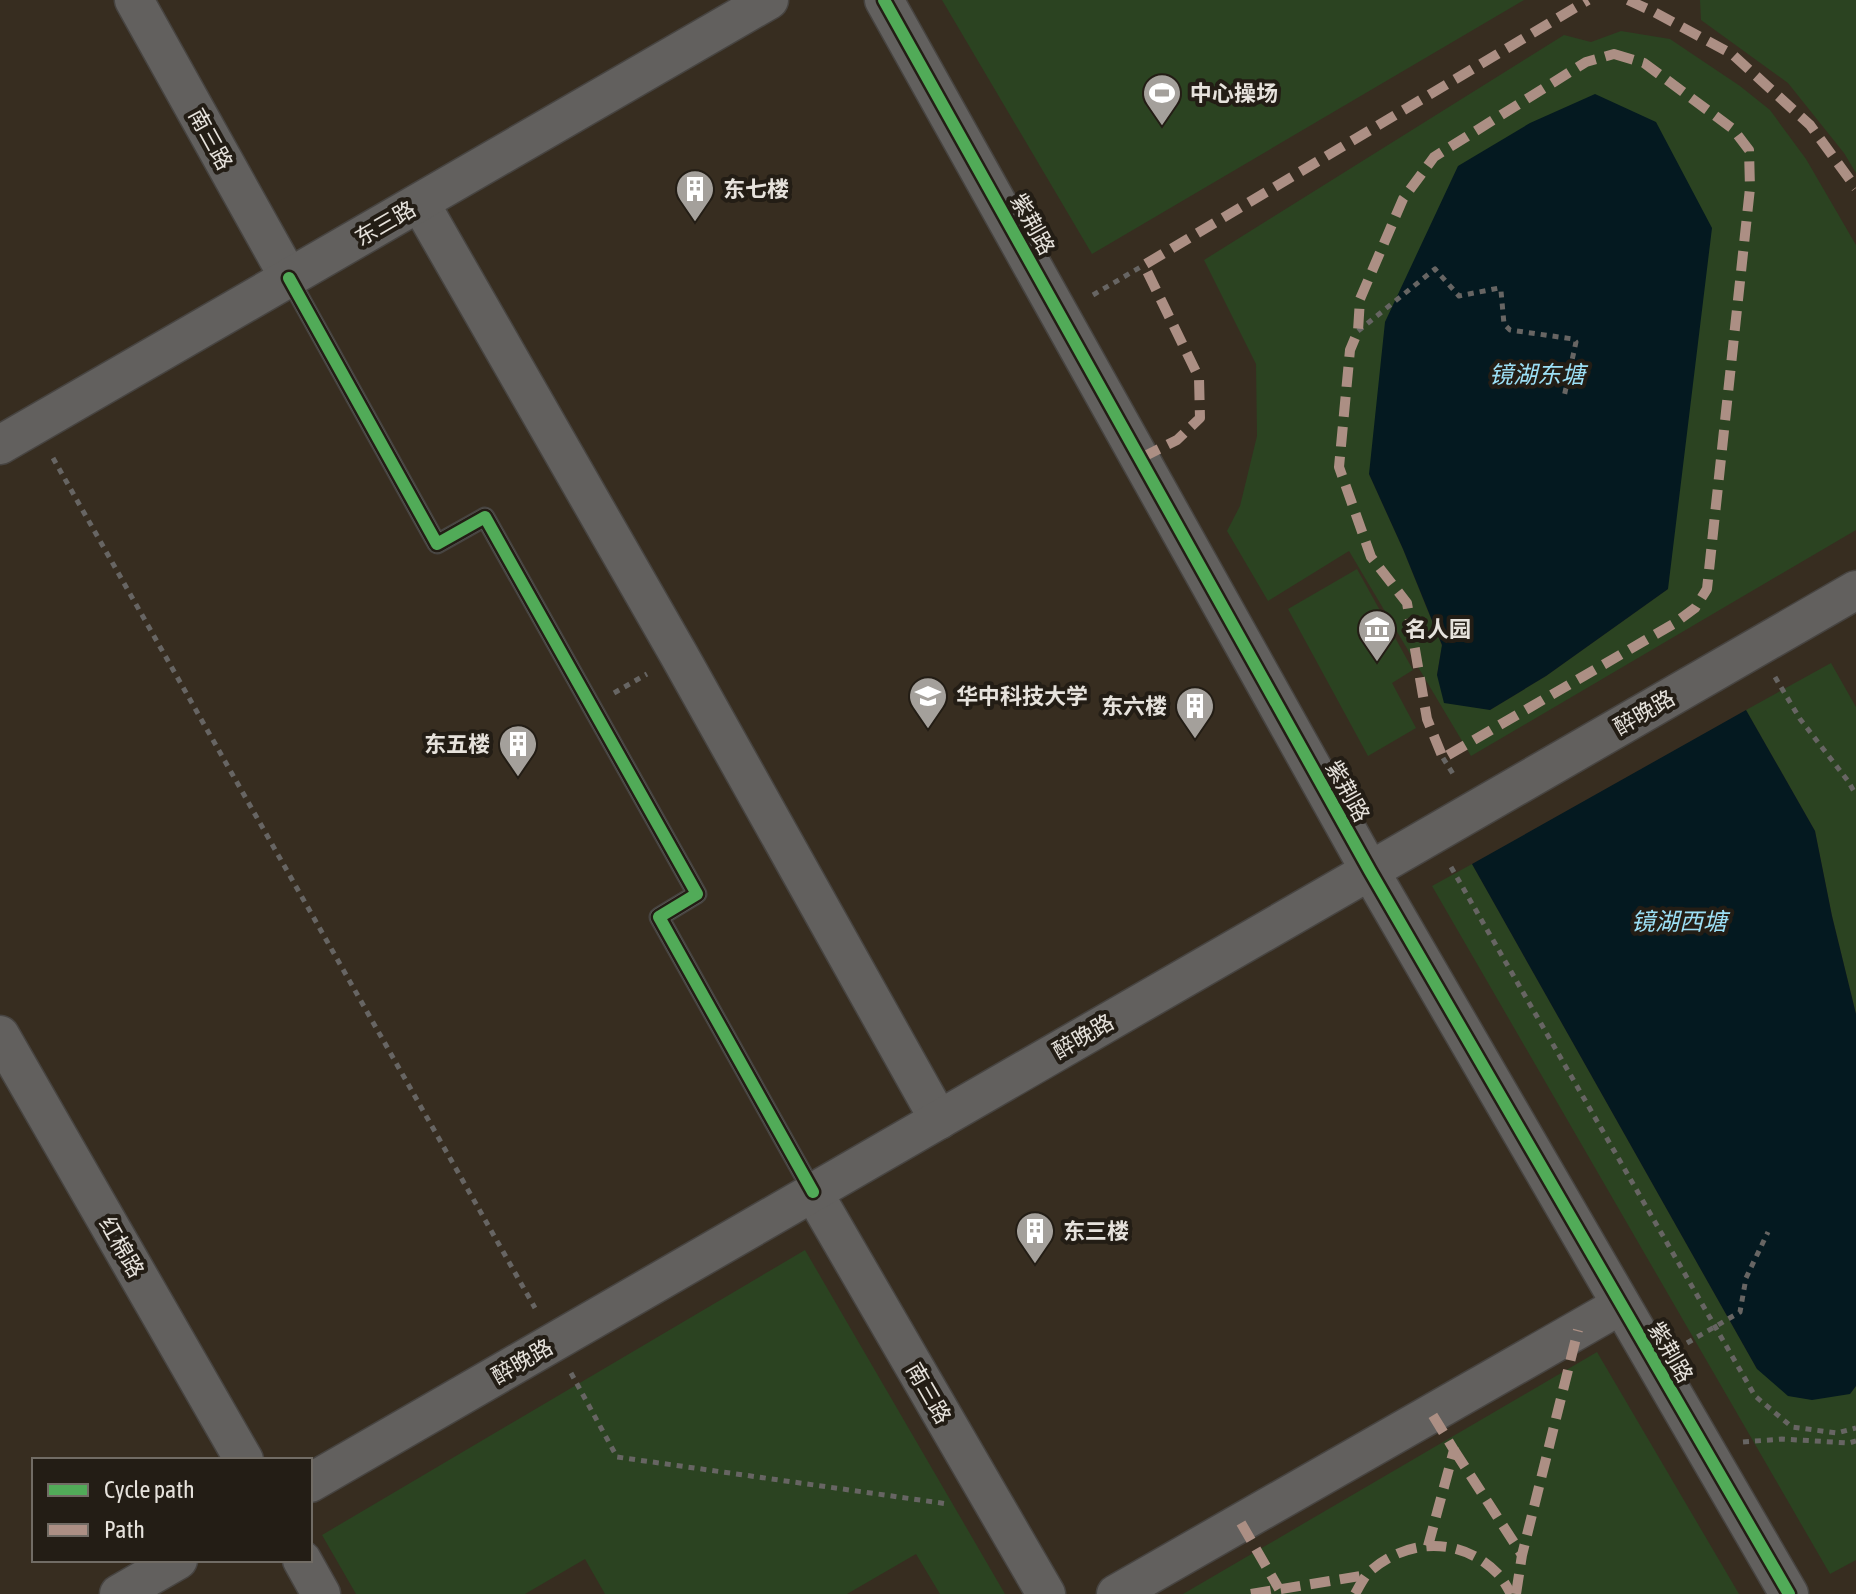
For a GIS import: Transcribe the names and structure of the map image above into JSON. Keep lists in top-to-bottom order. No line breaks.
{"streets":{"street":["南三路","东三路","紫荆路","醉晚路","红棉路"]},"crossings":[["南三路","东三路"],["南三路","醉晚路"],["紫荆路","醉晚路"]],"water":["镜湖东塘","镜湖西塘"],"places":{"sports":["中心操场"],"building":["东七楼","东六楼","东五楼","东三楼"],"museum":["名人园"],"school or university":["华中科技大学"]},"legend":["Cycle path","Path"]}
